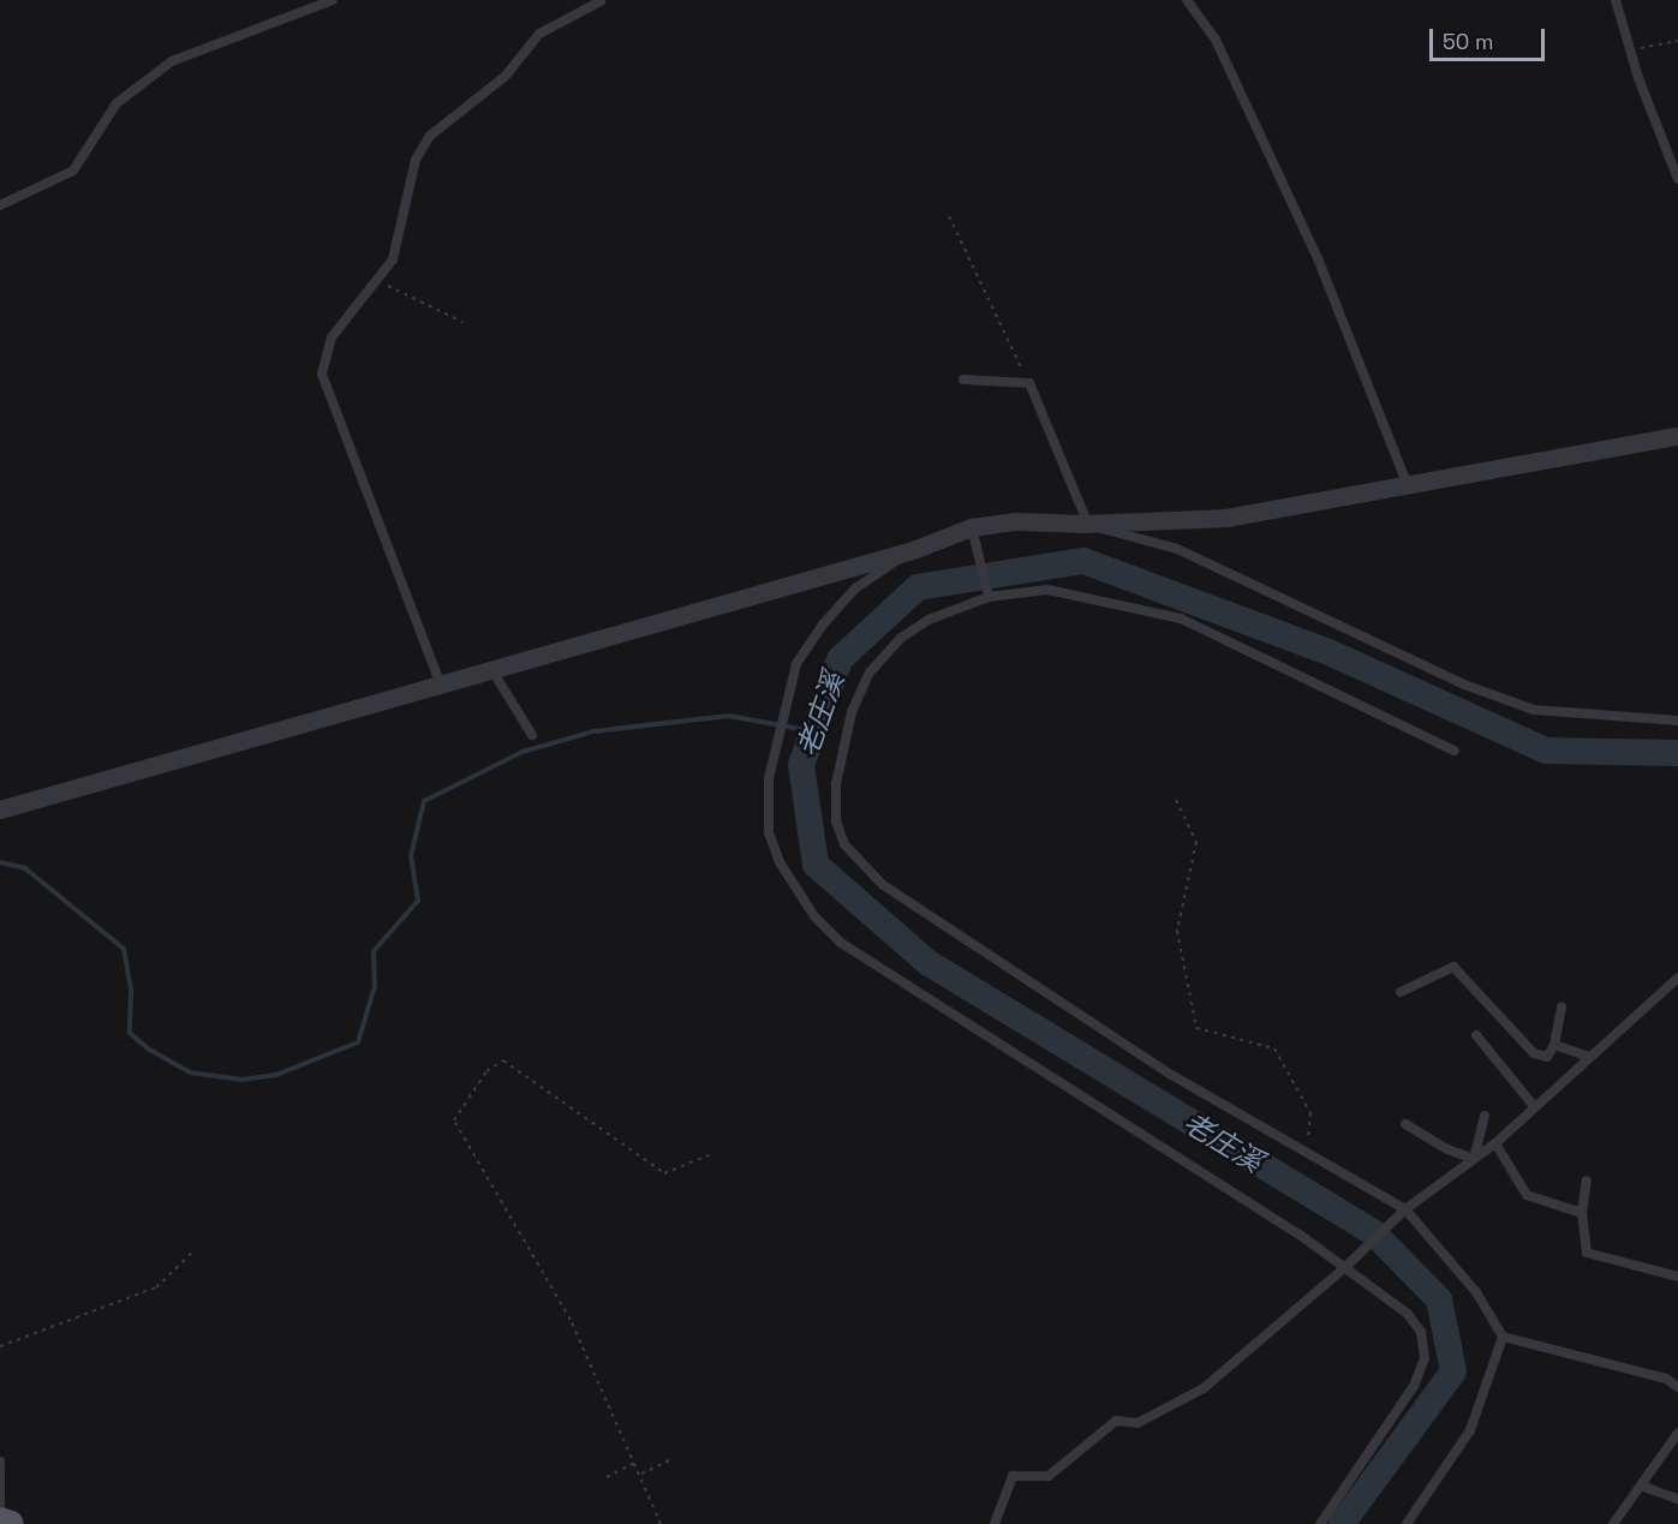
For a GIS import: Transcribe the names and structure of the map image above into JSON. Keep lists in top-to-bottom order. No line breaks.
{"water":["老庄溪"],"scale_bar":"50 m"}
